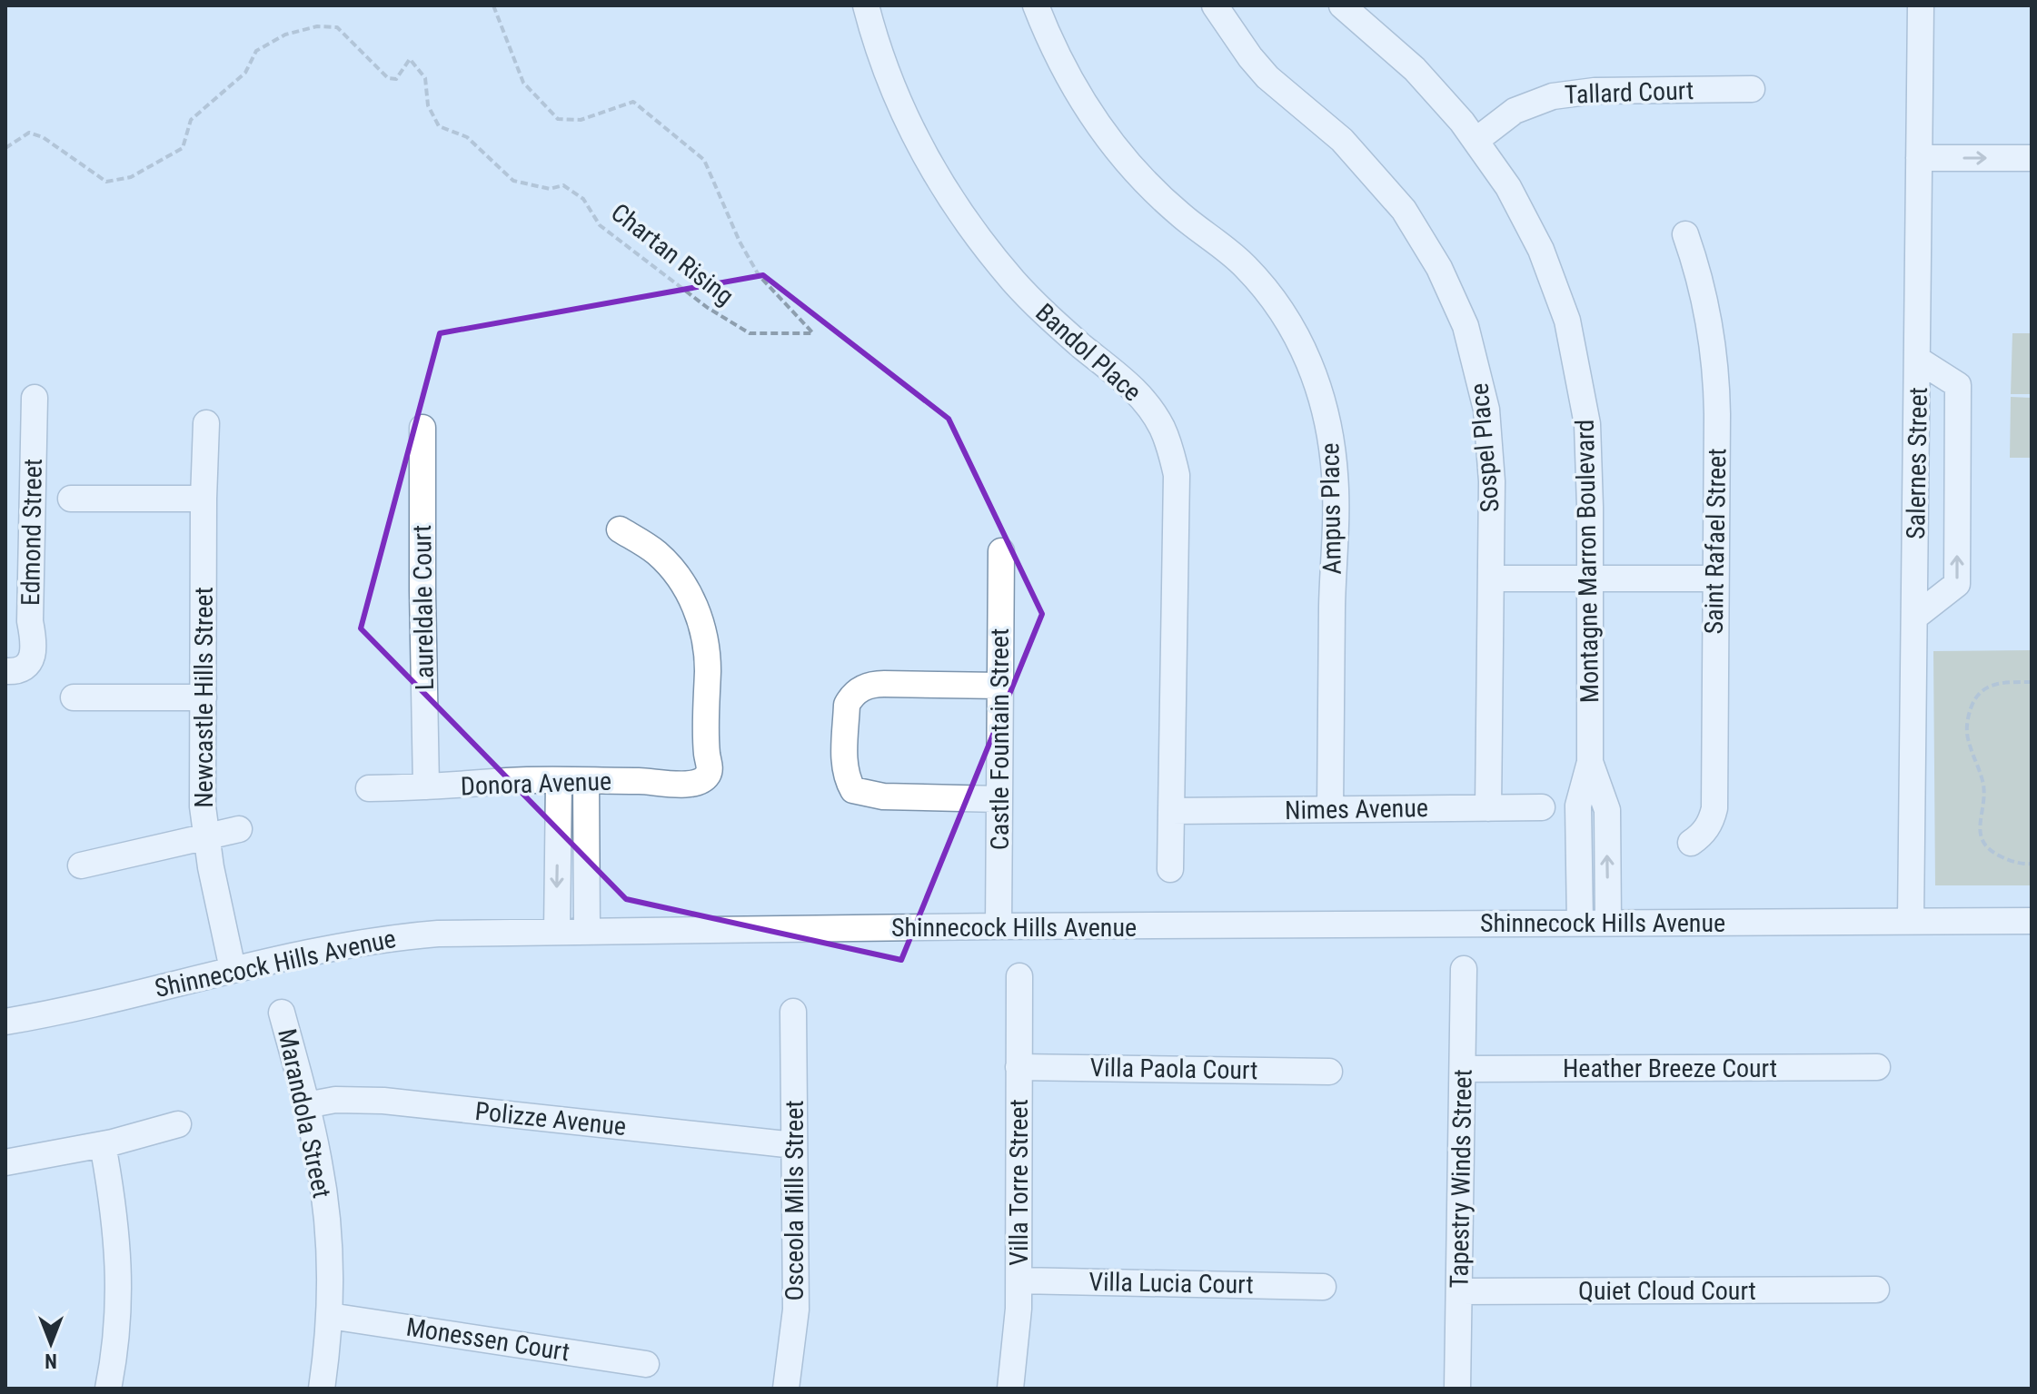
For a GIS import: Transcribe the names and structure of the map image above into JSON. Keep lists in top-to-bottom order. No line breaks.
{"streets":{"street":["Tallard Court","Bandol Place","Sospel Place","Salernes Street","Ampus Place","Edmond Street","Saint Rafael Street","Montagne Marron Boulevard","Laureldale Court","Newcastle Hills Street","Castle Fountain Street","Donora Avenue","Nimes Avenue","Shinnecock Hills Avenue","Heather Breeze Court","Villa Paola Court","Marandola Street","Polizze Avenue","Tapestry Winds Street","Villa Torre Street","Osceola Mills Street","Villa Lucia Court","Quiet Cloud Court","Monessen Court"],"path":["Chartan Rising"]},"crossings":[["Tallard Court","Montagne Marron Boulevard"],["Bandol Place","Nimes Avenue"],["Sospel Place","Nimes Avenue"],["Salernes Street","Shinnecock Hills Avenue"],["Ampus Place","Nimes Avenue"],["Montagne Marron Boulevard","Shinnecock Hills Avenue"],["Laureldale Court","Donora Avenue"],["Newcastle Hills Street","Shinnecock Hills Avenue"],["Castle Fountain Street","Shinnecock Hills Avenue"],["Heather Breeze Court","Tapestry Winds Street"],["Villa Paola Court","Villa Torre Street"],["Marandola Street","Polizze Avenue"],["Marandola Street","Monessen Court"],["Polizze Avenue","Osceola Mills Street"],["Tapestry Winds Street","Quiet Cloud Court"],["Villa Torre Street","Villa Lucia Court"]],"north":"bottom"}
